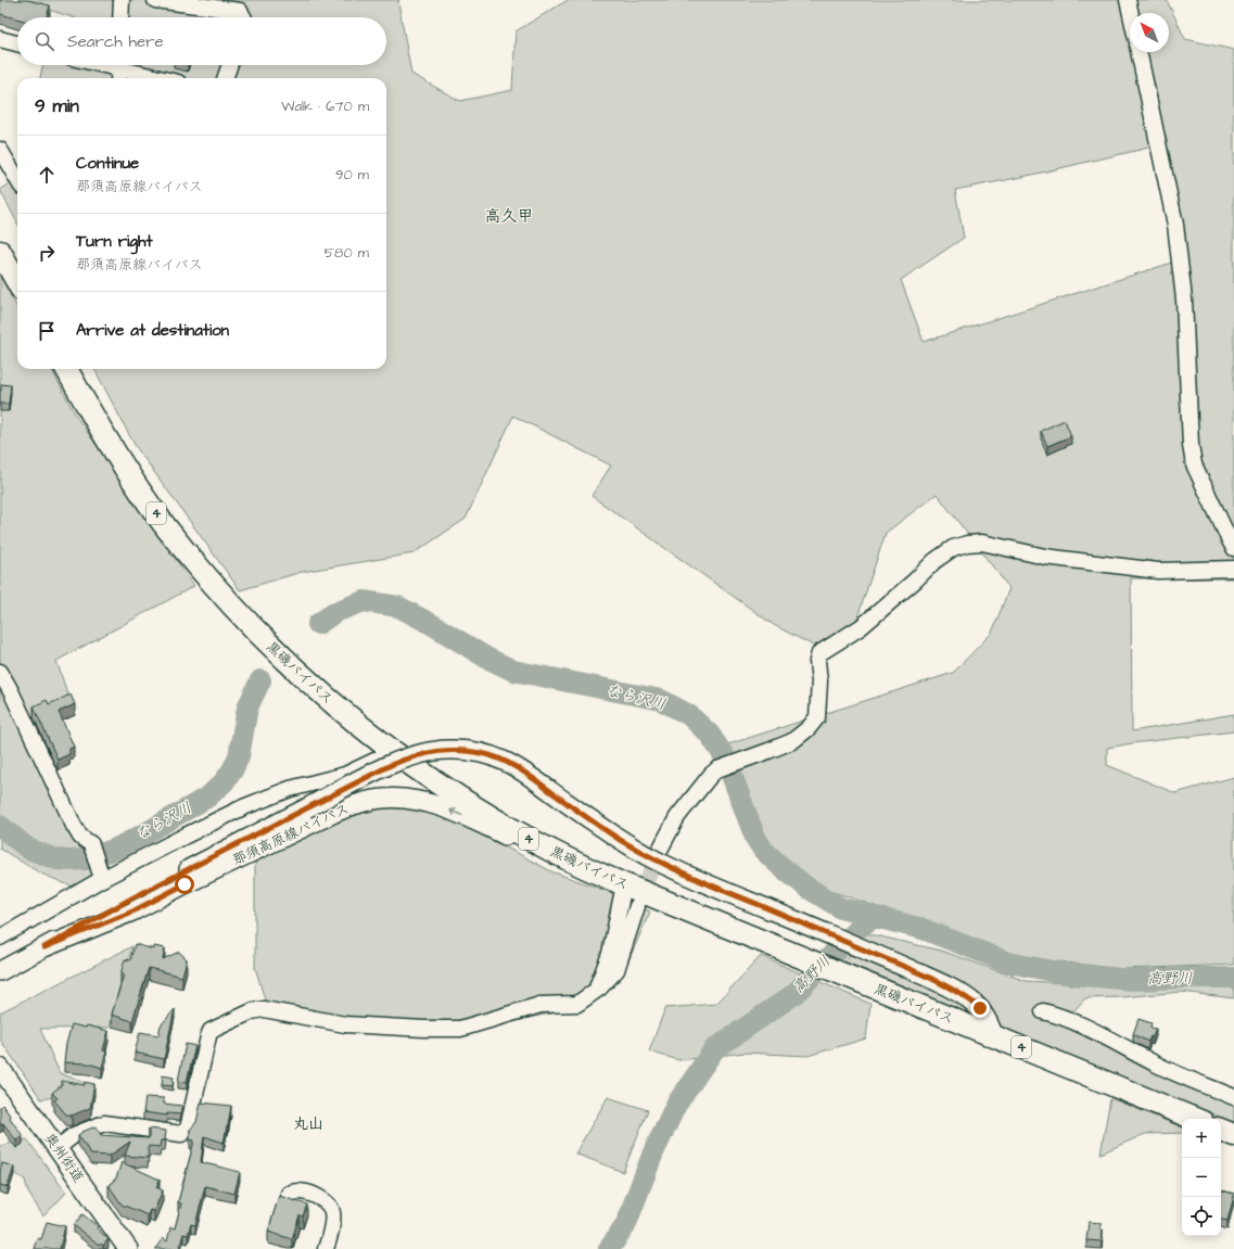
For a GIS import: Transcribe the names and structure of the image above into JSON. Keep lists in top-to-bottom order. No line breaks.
{"streets":{"highway":["4","黒磯バイパス"],"main road":["那須高原線バイパス","奥州街道"]},"crossings":[["黒磯バイパス","那須高原線バイパス"]],"districts":["高久甲","丸山"],"water":["なら沢川","高野川"],"north":"top left","page":{"search":"Search here","heading":["9 min","Walk · 670 m"],"list":[["Continue","那須高原線バイパス","90 m"],["Turn right","那須高原線バイパス","580 m"],"Arrive at destination"],"map_buttons":["+","−"]}}
